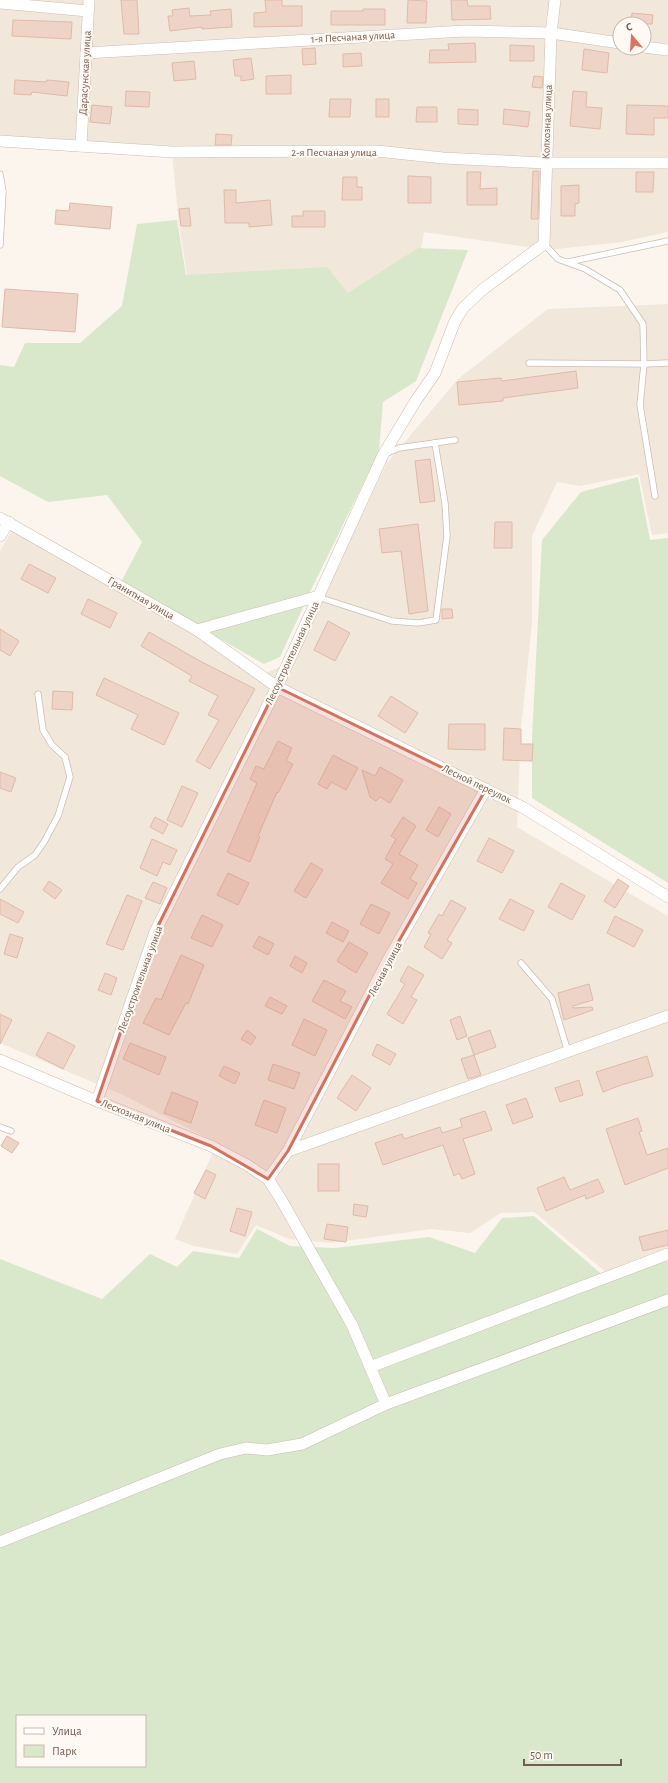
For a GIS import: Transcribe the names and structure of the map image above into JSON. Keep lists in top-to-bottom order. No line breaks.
{"streets":{"street":["1-я Песчаная улица","Дарасунская улица","Колхозная улица","2-я Песчаная улица","Гранитная улица","Лесоустроительная улица","Лесной переулок","Лесная улица","Лесхозная улица"]},"crossings":[["1-я Песчаная улица","Дарасунская улица"],["1-я Песчаная улица","Колхозная улица"],["Дарасунская улица","2-я Песчаная улица"],["Колхозная улица","2-я Песчаная улица"],["Колхозная улица","Лесоустроительная улица"],["Гранитная улица","Лесоустроительная улица"],["Гранитная улица","Лесной переулок"],["Лесоустроительная улица","Лесной переулок"],["Лесоустроительная улица","Лесхозная улица"],["Лесной переулок","Лесная улица"],["Лесная улица","Лесхозная улица"]],"legend":["Улица","Парк"],"scale_bar":"50 m","north":"top"}
